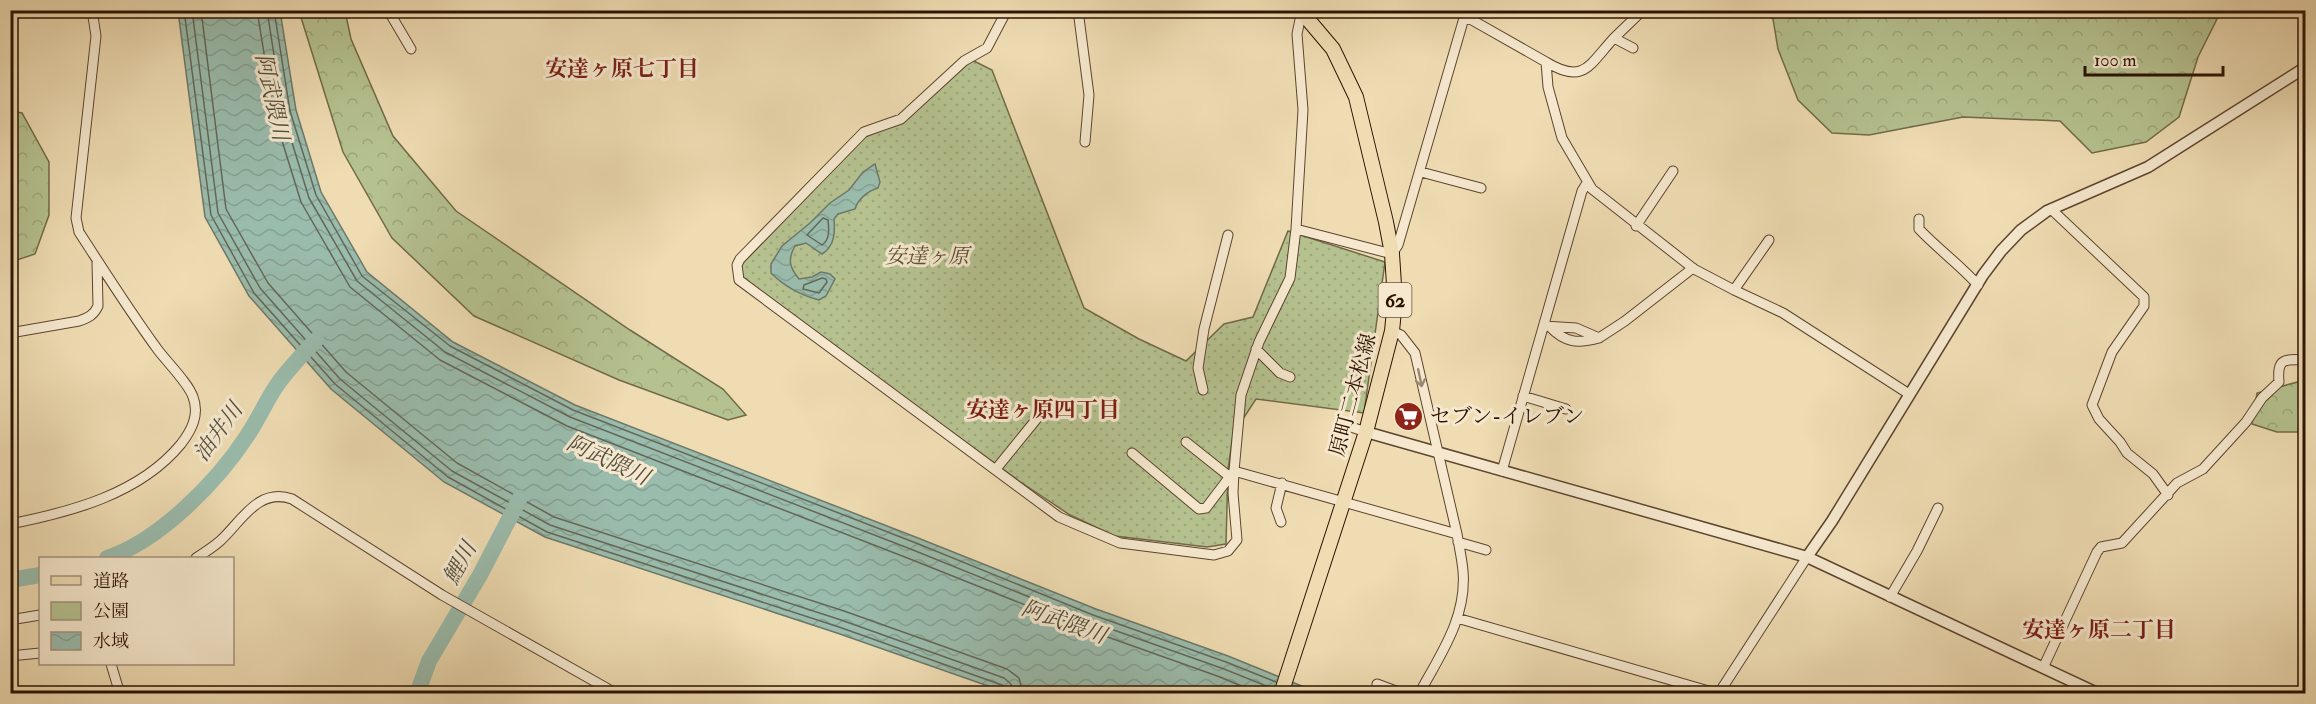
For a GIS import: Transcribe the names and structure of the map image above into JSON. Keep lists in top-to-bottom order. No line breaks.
{"streets":{"main road":["62","原町二本松線"]},"districts":["安達ヶ原七丁目","安達ヶ原四丁目","安達ヶ原二丁目"],"water":["阿武隈川","油井川","鯉川"],"parks":["安達ヶ原"],"places":{"supermarket":["セブン-イレブン"]},"legend":["道路","公園","水域"],"scale_bar":"100 m"}
